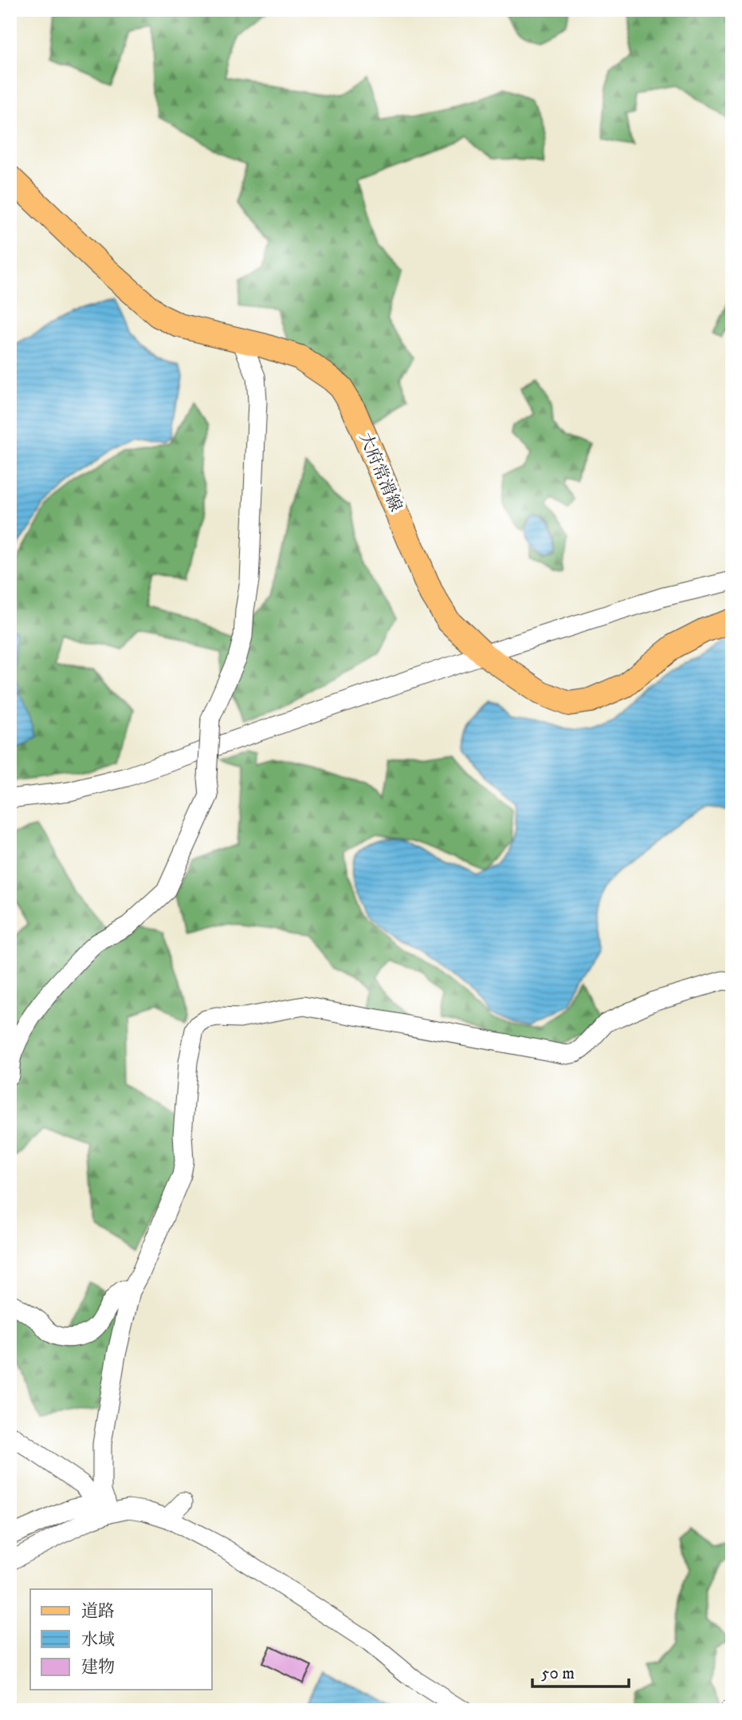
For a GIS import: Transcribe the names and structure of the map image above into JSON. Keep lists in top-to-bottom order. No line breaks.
{"streets":{"main road":["大府常滑線"]},"legend":["道路","水域","建物"],"scale_bar":"50 m"}
